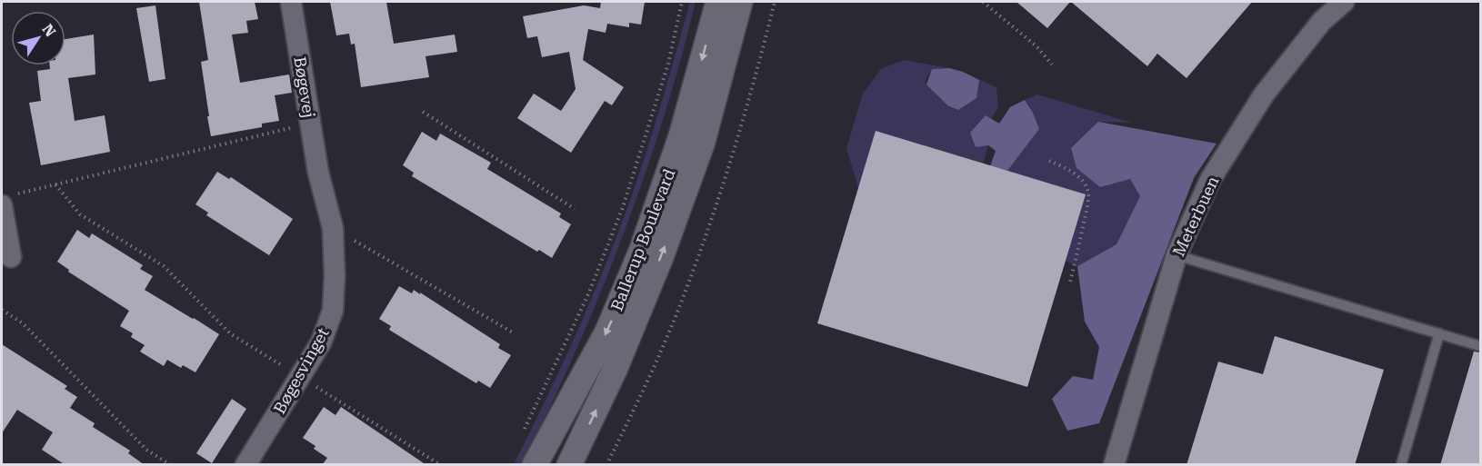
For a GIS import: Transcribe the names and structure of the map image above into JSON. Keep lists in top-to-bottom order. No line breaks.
{"streets":{"street":["Bøgevej","Meterbuen","Ballerup Boulevard","Bøgesvinget"]},"crossings":[["Bøgevej","Bøgesvinget"]],"north":"top right"}
